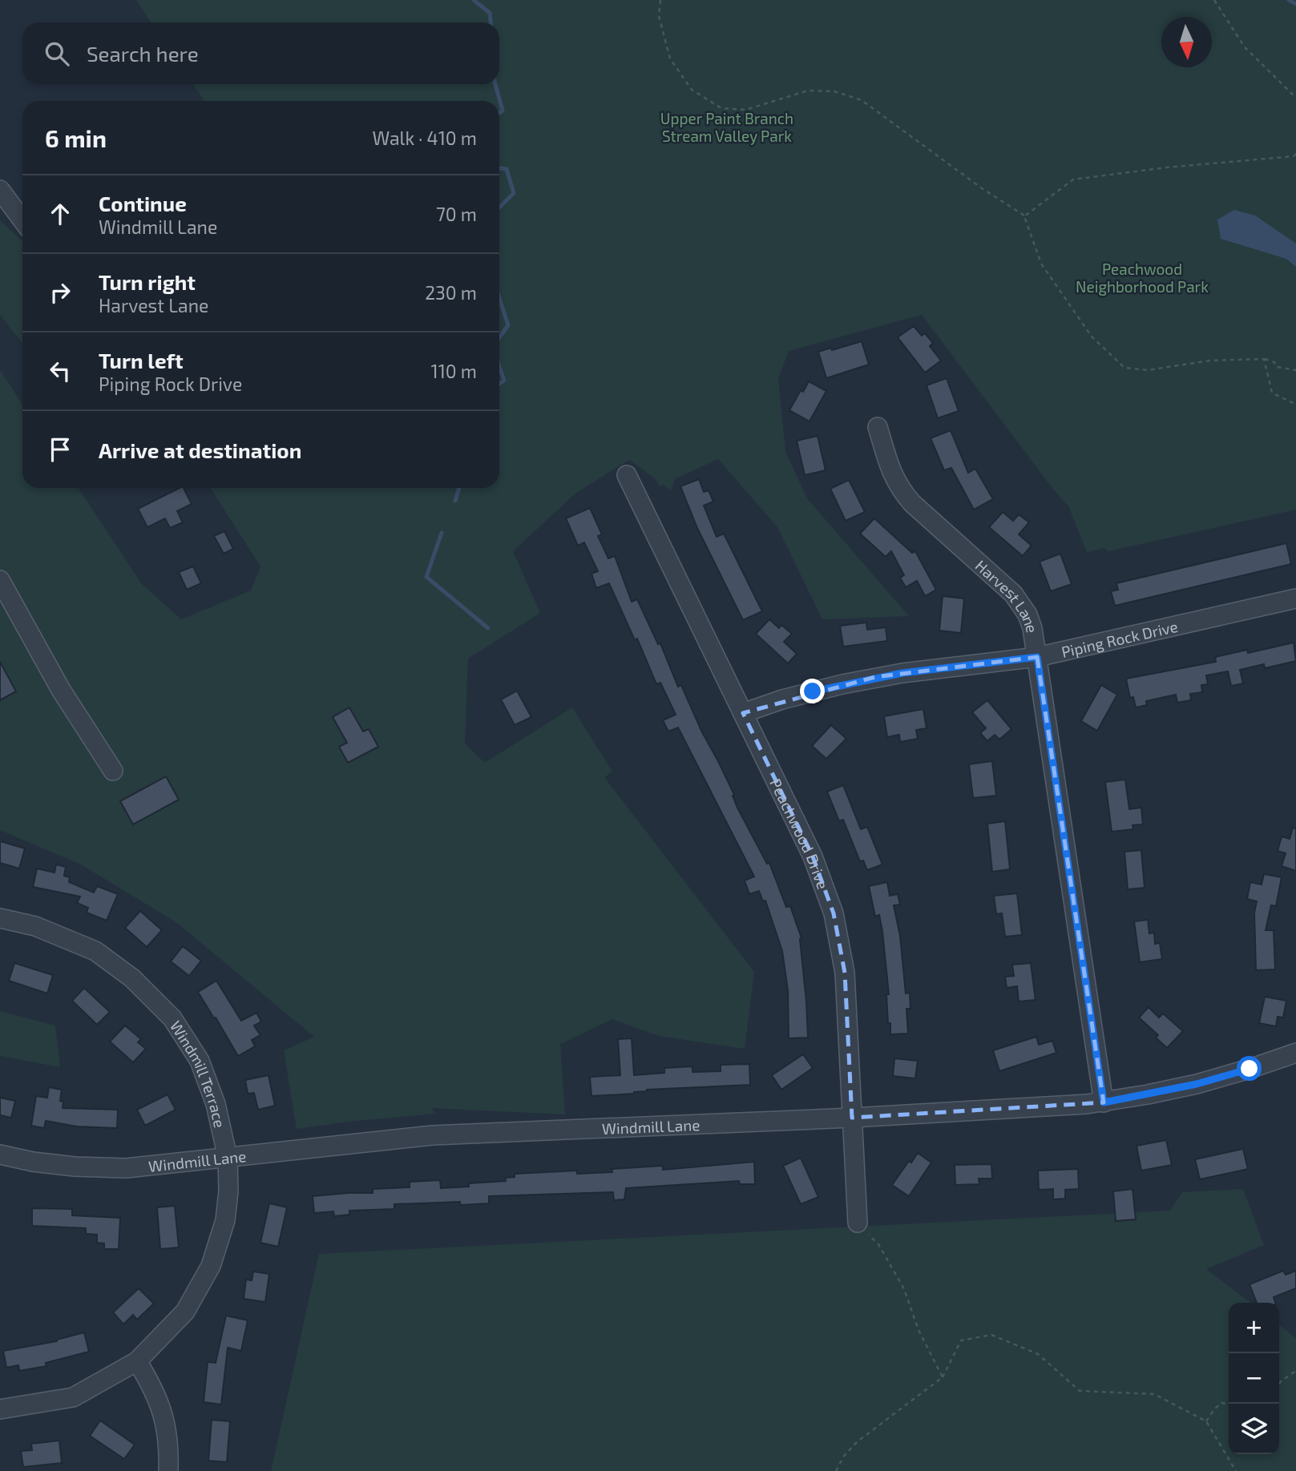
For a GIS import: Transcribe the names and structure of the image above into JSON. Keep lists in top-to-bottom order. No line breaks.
{"streets":{"street":["Harvest Lane","Piping Rock Drive","Peachwood Drive","Windmill Terrace","Windmill Lane"]},"crossings":[["Harvest Lane","Piping Rock Drive"],["Harvest Lane","Windmill Lane"],["Piping Rock Drive","Peachwood Drive"],["Peachwood Drive","Windmill Lane"],["Windmill Terrace","Windmill Lane"]],"parks":["Upper Paint Branch Stream Valley Park","Peachwood Neighborhood Park"],"north":"bottom","page":{"search":"Search here","heading":["6 min","Walk · 410 m"],"list":[["Continue","Windmill Lane","70 m"],["Turn right","Harvest Lane","230 m"],["Turn left","Piping Rock Drive","110 m"],"Arrive at destination"],"map_buttons":["+","−"]}}
